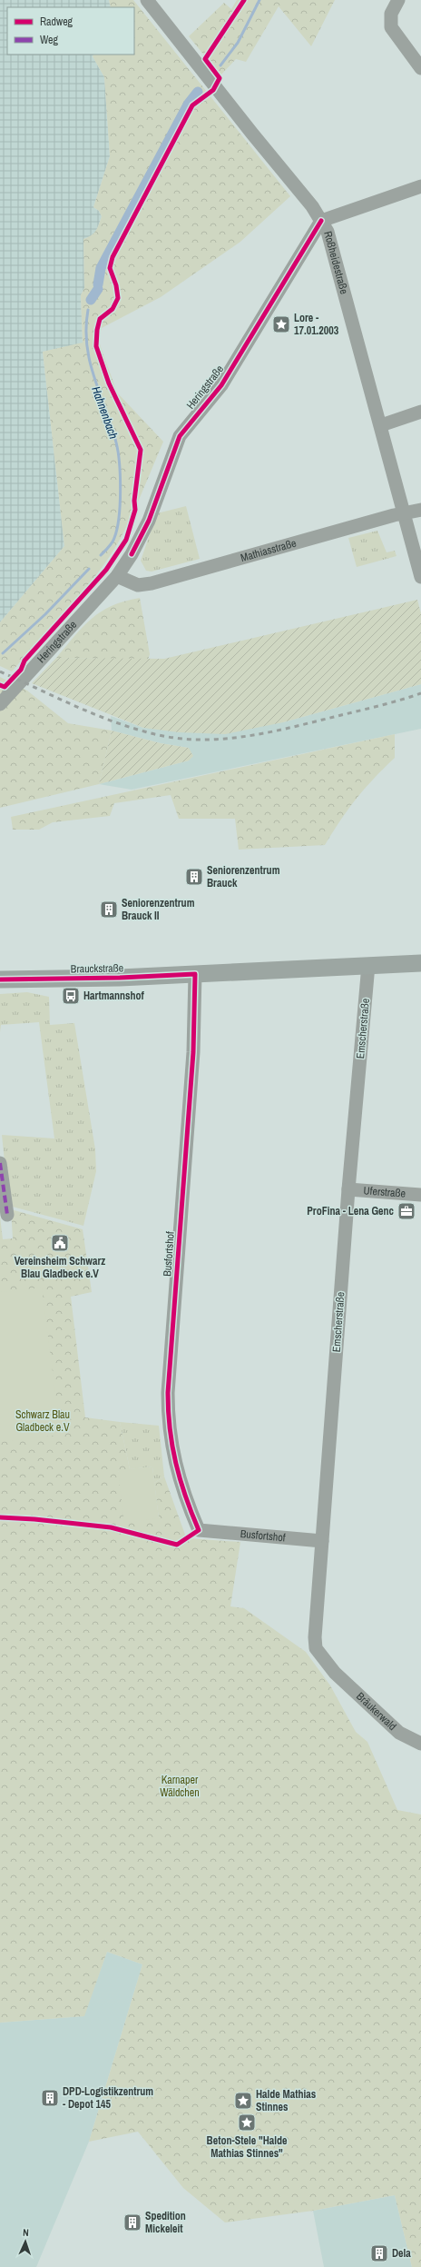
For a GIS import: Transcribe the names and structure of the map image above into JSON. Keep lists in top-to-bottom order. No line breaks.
{"streets":{"main road":["Brauckstraße"],"street":["Roßheidestraße","Heringstraße","Mathiasstraße","Emscherstraße","Uferstraße","Busfortshof","Bräukerwald"]},"crossings":[["Roßheidestraße","Heringstraße"],["Roßheidestraße","Mathiasstraße"],["Heringstraße","Mathiasstraße"],["Brauckstraße","Emscherstraße"],["Brauckstraße","Busfortshof"],["Emscherstraße","Uferstraße"],["Emscherstraße","Busfortshof"],["Emscherstraße","Bräukerwald"]],"water":["Hahnenbach"],"parks":["Schwarz Blau Gladbeck e.V","Karnaper Wäldchen"],"places":{"place":["Lore - 17.01.2003","Halde Mathias Stinnes","Beton-Stele \"Halde Mathias Stinnes\""],"building":["Seniorenzentrum Brauck","Seniorenzentrum Brauck II","DPD-Logistikzentrum - Depot 145","Spedition Mickeleit","Dela"],"bus stop":["Hartmannshof"],"office":["ProFina - Lena Genc"],"public building":["Vereinsheim Schwarz Blau Gladbeck e.V"]},"legend":["Radweg","Weg"],"north":"top"}
